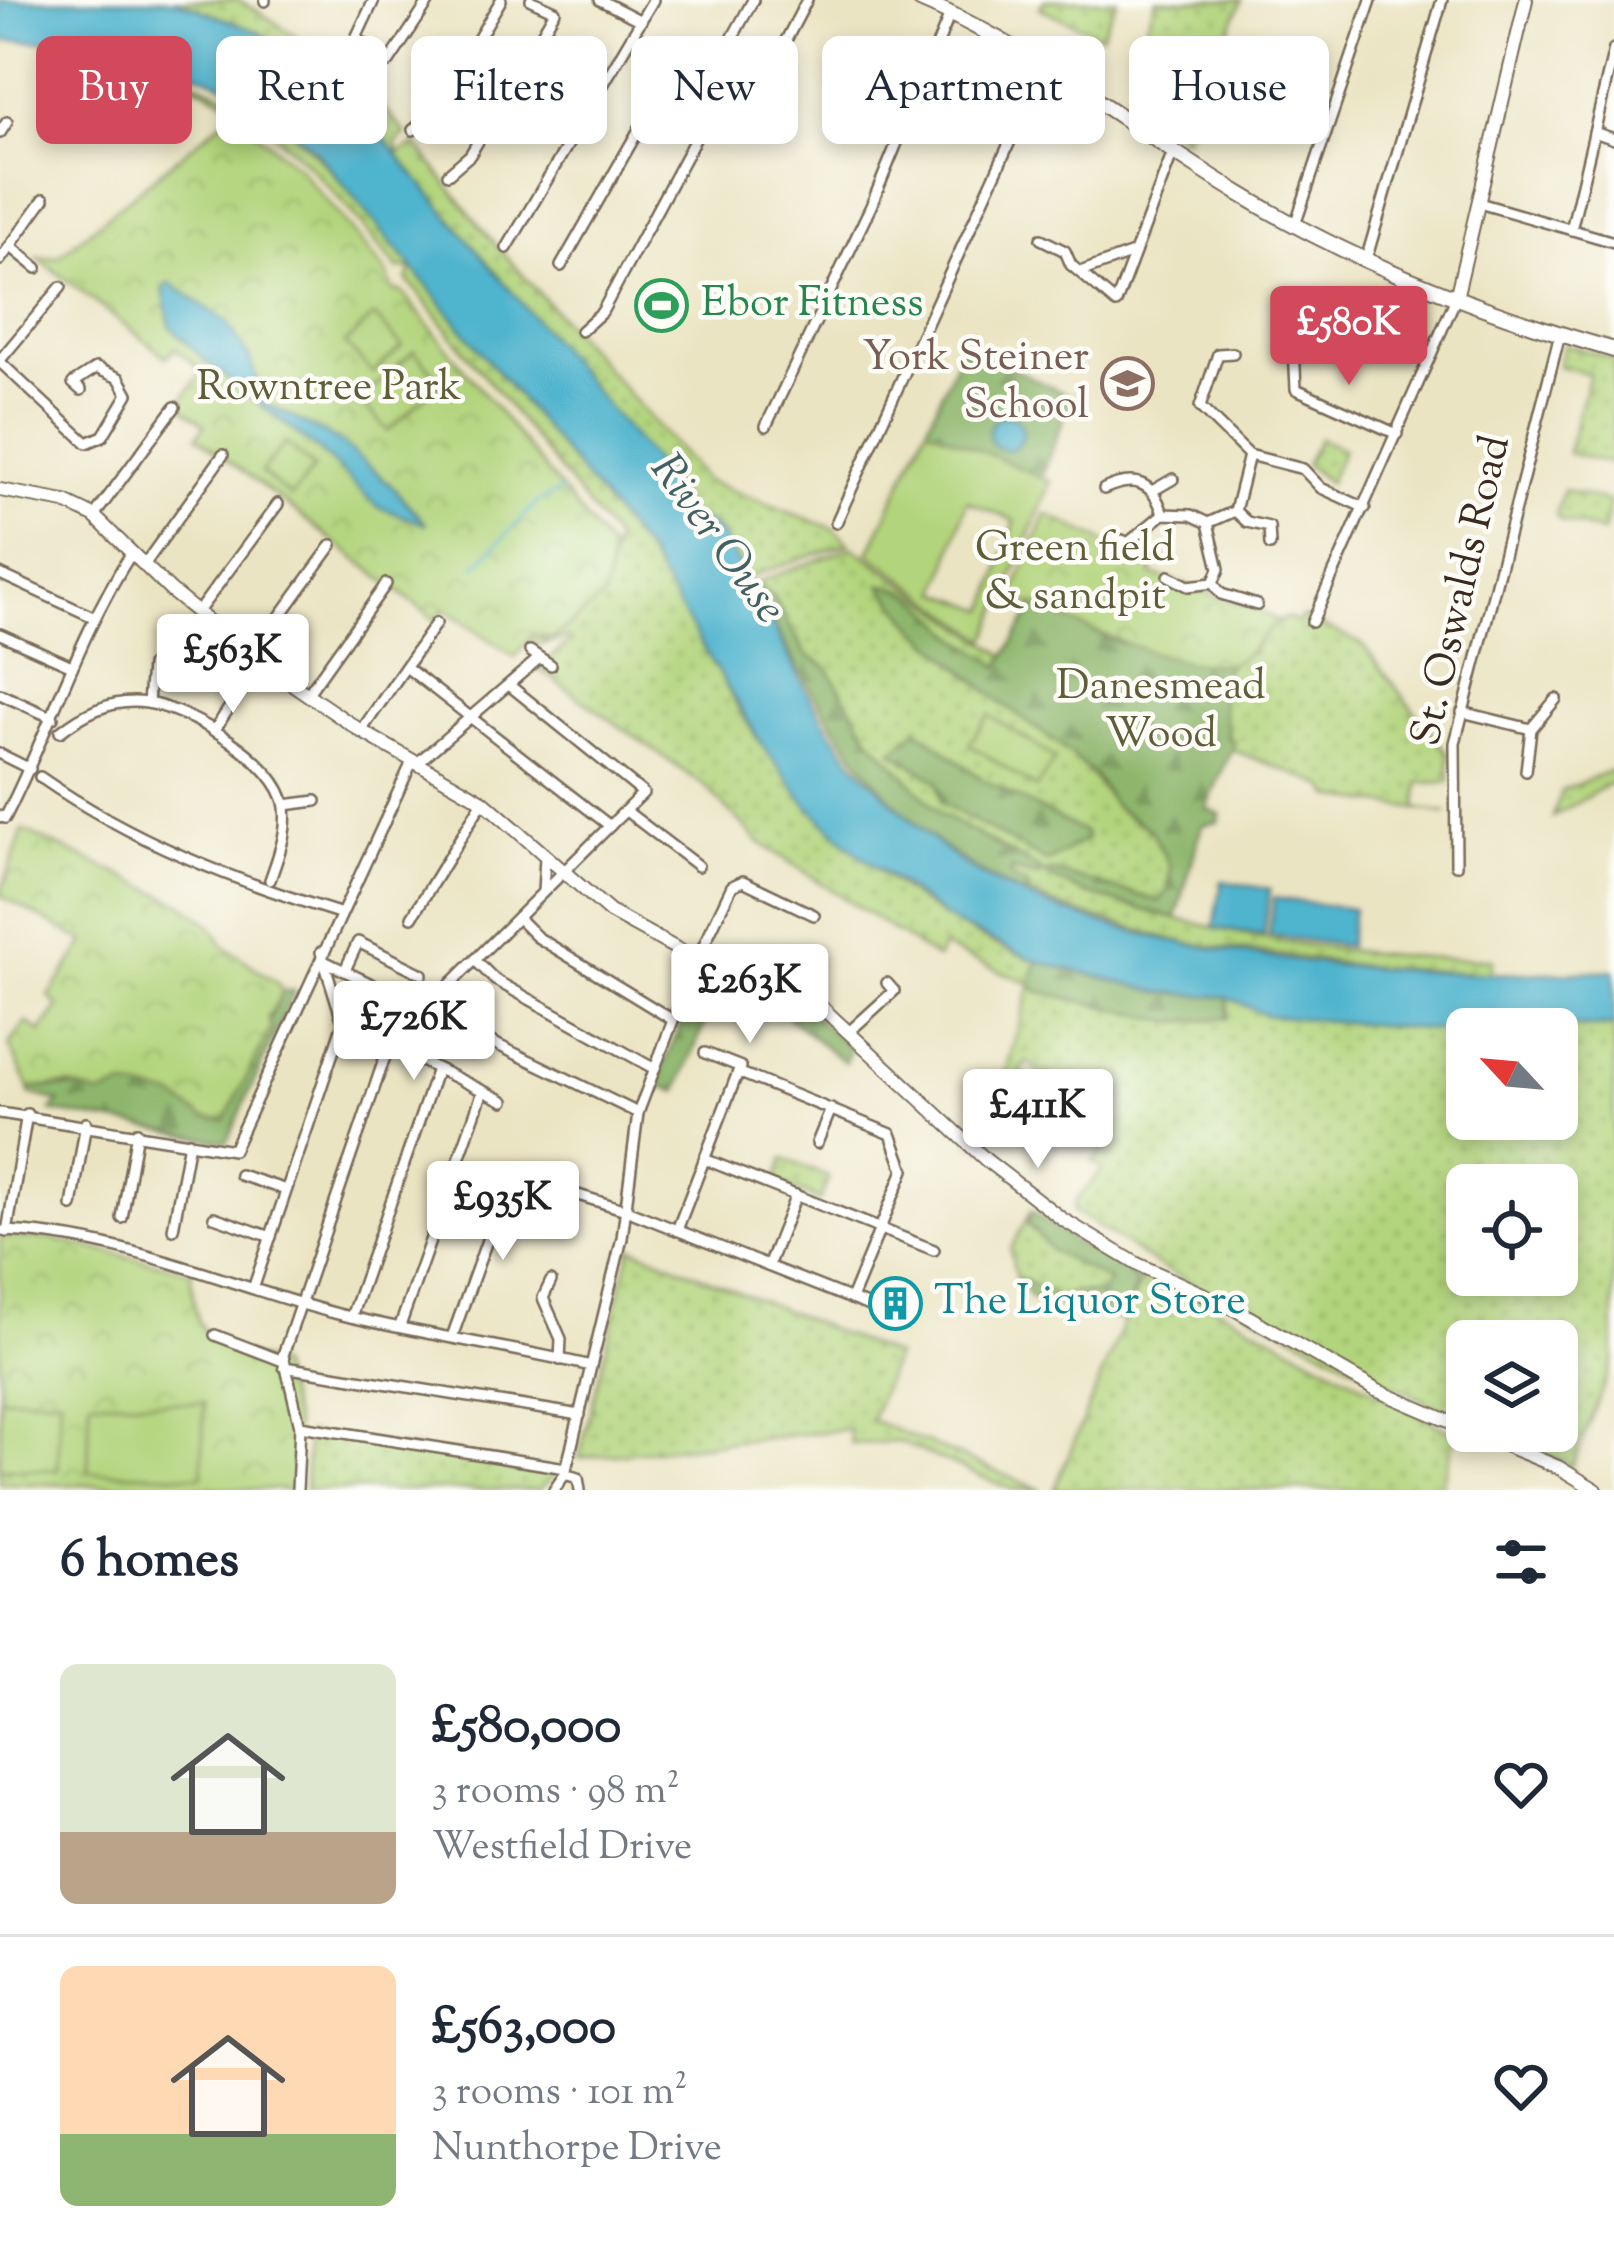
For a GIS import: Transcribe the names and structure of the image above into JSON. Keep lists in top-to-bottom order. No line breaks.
{"streets":{"street":["St. Oswalds Road"]},"water":["River Ouse"],"parks":["Rowntree Park","Green field & sandpit","Danesmead Wood"],"places":{"sports":["Ebor Fitness"],"school or university":["York Steiner School"],"building":["The Liquor Store"]},"north":"top left","page":{"chip":["Buy","Rent","Filters","New","Apartment","House"],"price":["£580K","£563K","£263K","£726K","£411K","£935K"],"heading":"6 homes","list":[{"name":"£580,000","note":"3 rooms · 98 m² · Westfield Drive"},{"name":"£563,000","note":"3 rooms · 101 m² · Nunthorpe Drive"}]}}
